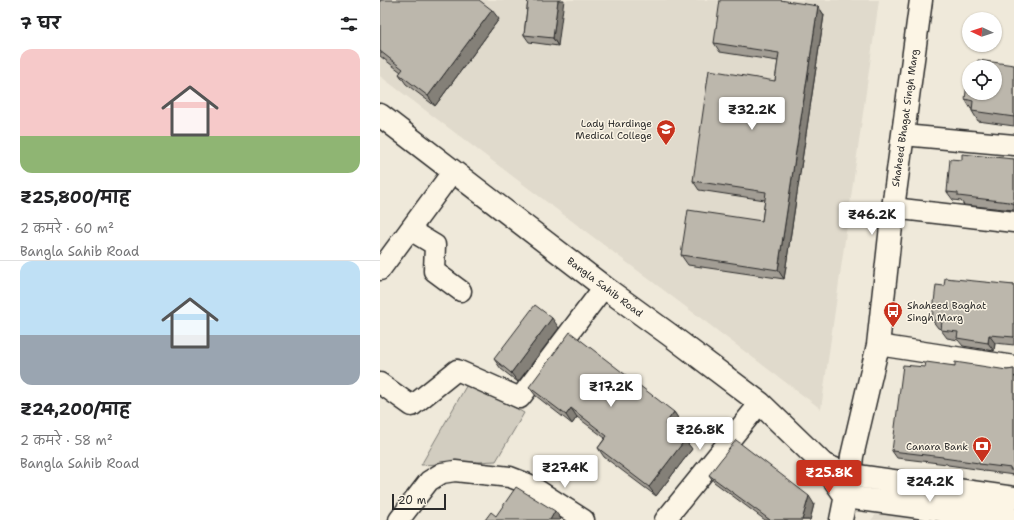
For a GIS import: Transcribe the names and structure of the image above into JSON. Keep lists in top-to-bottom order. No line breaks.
{"streets":{"street":["Shaheed Bhagat Singh Marg","Bangla Sahib Road"]},"crossings":[["Shaheed Bhagat Singh Marg","Bangla Sahib Road"]],"places":{"school or university":["Lady Hardinge Medical College"],"bus stop":["Shaheed Baghat Singh Marg"],"bank":["Canara Bank"]},"scale_bar":"20 m","north":"left","page":{"heading":"7 घर","list":[{"name":"₹25,800/माह","note":"2 कमरे · 60 m² · Bangla Sahib Road"},{"name":"₹24,200/माह","note":"2 कमरे · 58 m² · Bangla Sahib Road"}],"price":["₹32.2K","₹46.2K","₹17.2K","₹26.8K","₹27.4K","₹25.8K","₹24.2K"],"scale":"20 m"}}
